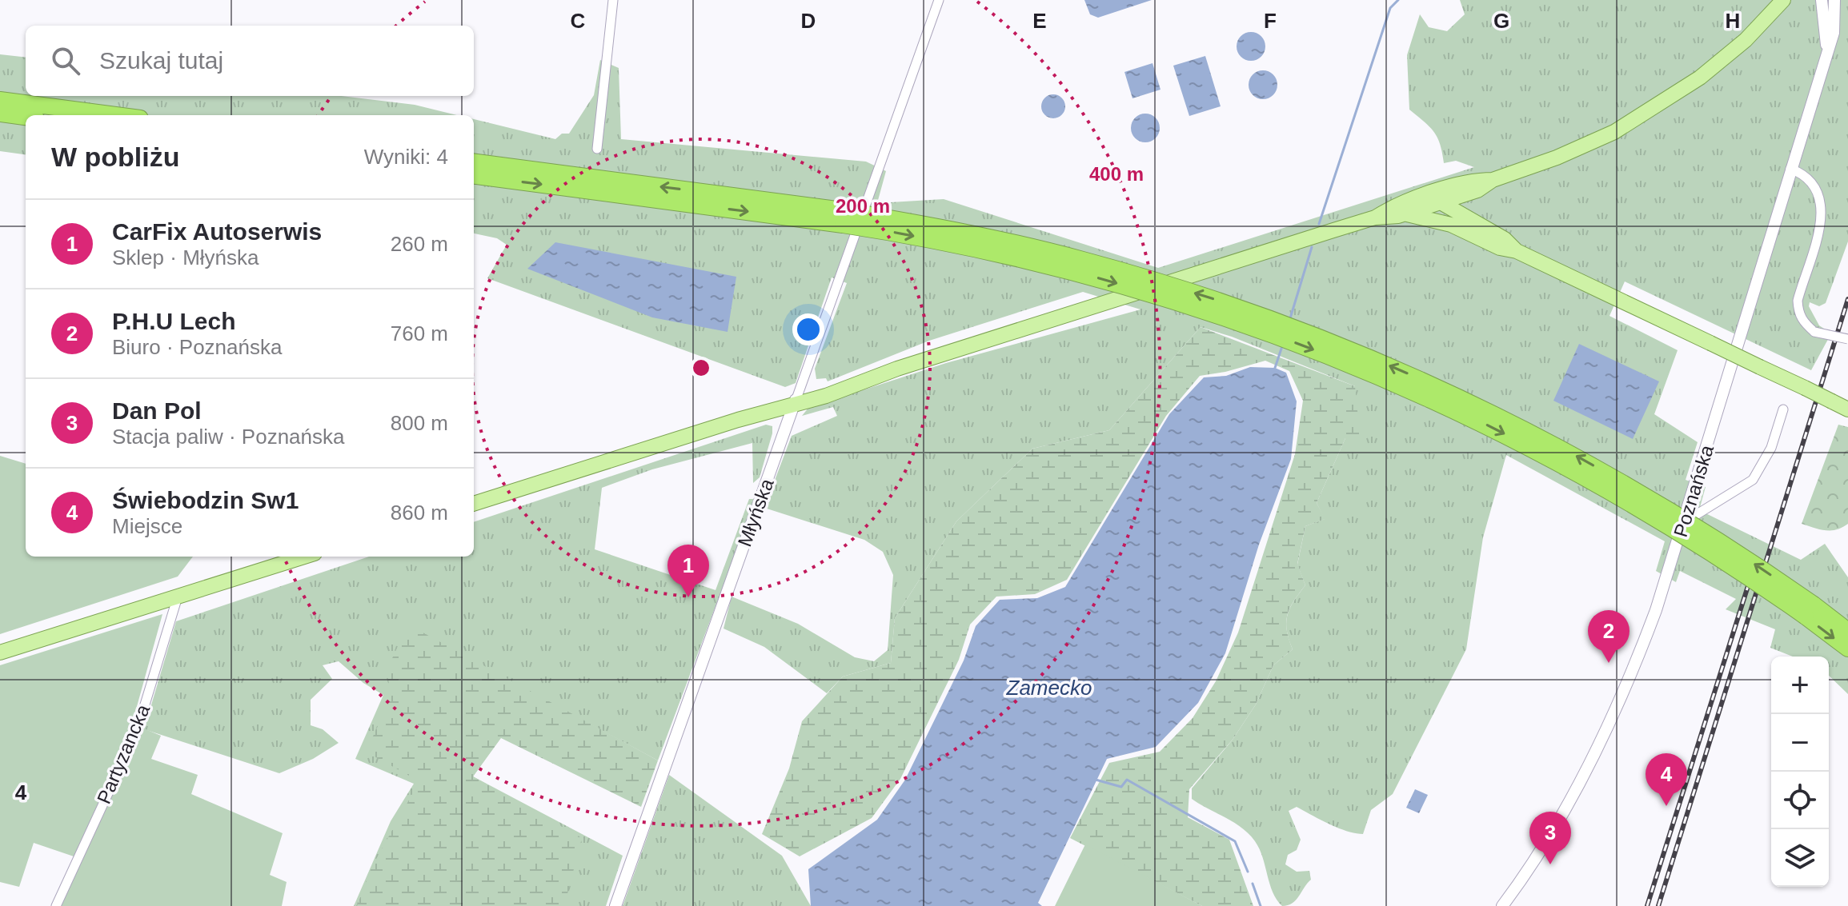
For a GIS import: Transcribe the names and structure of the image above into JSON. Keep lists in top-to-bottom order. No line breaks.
{"streets":{"street":["Poznańska","Młyńska","Partyzancka"]},"water":["Zamecko"],"page":{"search":"Szukaj tutaj","heading":["W pobliżu","Wyniki: 4"],"list":[{"mark":"1","name":"CarFix Autoserwis","note":"Sklep · Młyńska","value":"260 m"},{"mark":"2","name":"P.H.U Lech","note":"Biuro · Poznańska","value":"760 m"},{"mark":"3","name":"Dan Pol","note":"Stacja paliw · Poznańska","value":"800 m"},{"mark":"4","name":"Świebodzin Sw1","note":"Miejsce","value":"860 m"}],"pins":["1","2","4","3"],"map_buttons":["+","−"]},"grid":{"columns":["C","D","E","F","G","H"],"rows":["4"]},"rings":["400 m","200 m"]}
